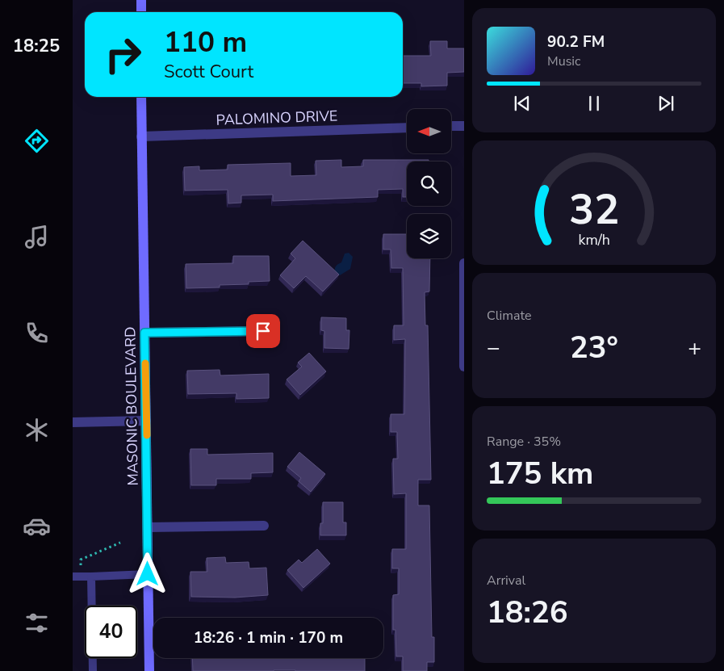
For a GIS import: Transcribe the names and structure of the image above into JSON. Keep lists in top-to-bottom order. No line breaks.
{"streets":{"street":["PALOMINO DRIVE","MASONIC BOULEVARD"]},"crossings":[["PALOMINO DRIVE","MASONIC BOULEVARD"]],"north":"left","page":{"tabs":"18:25","turn":["110 m","Scott Court"],"song":["90.2 FM","Music"],"tile":["Climate",["Range · 35%","175 km"],["Arrival","18:26"]],"heat":["−","23°","+"],"limit":"40","trip":"18:26 · 1 min · 170 m","gauge":["32","km/h"]}}
